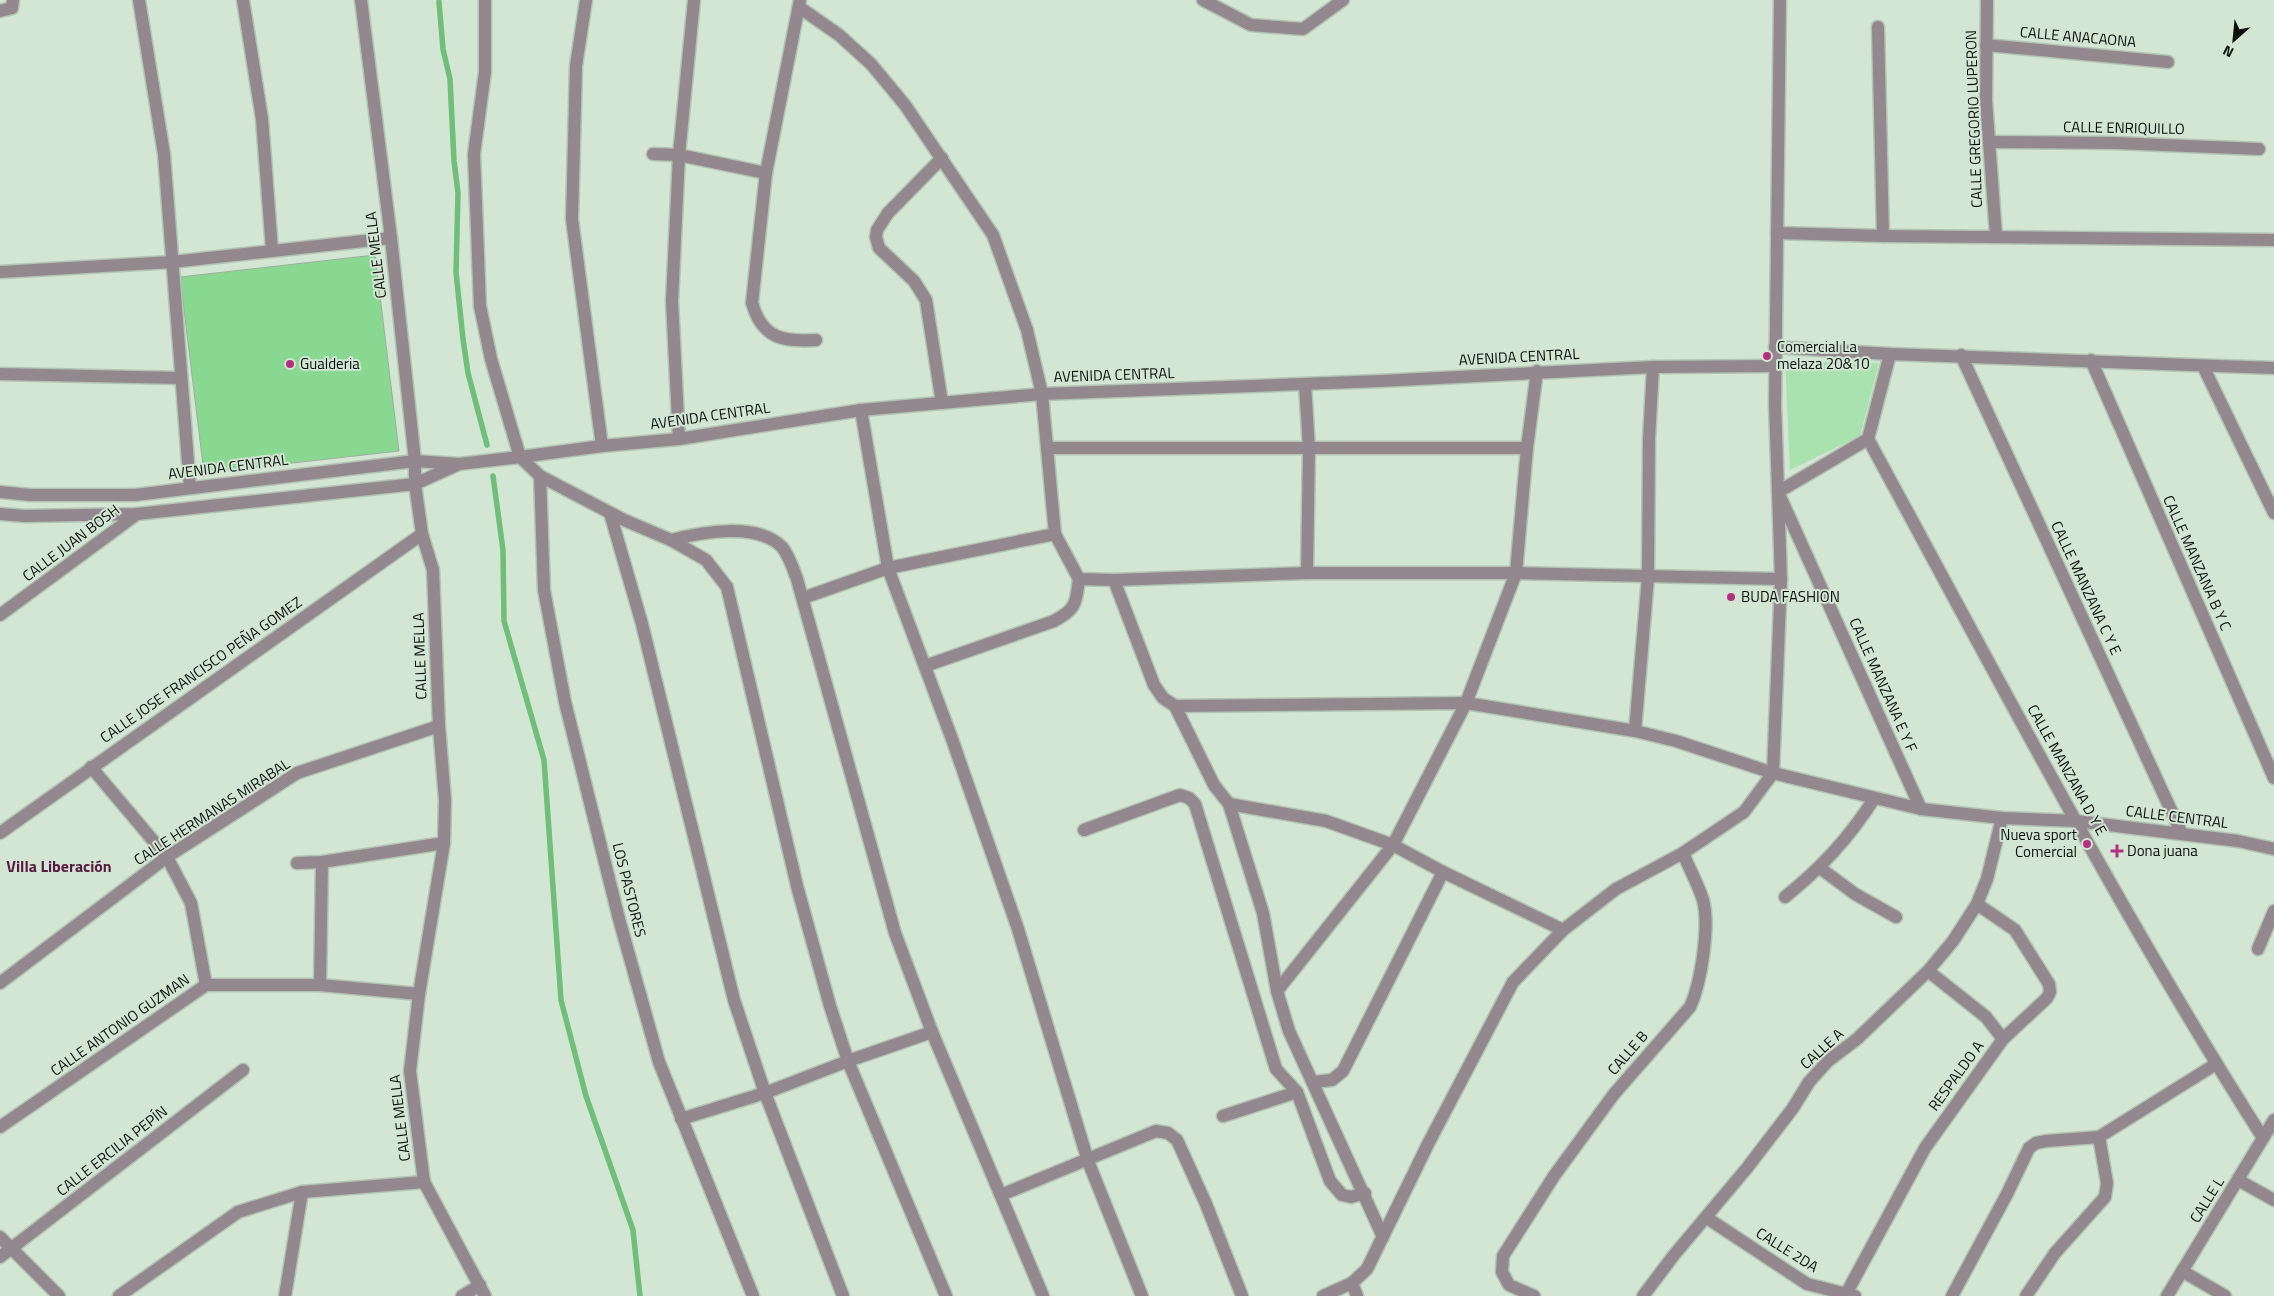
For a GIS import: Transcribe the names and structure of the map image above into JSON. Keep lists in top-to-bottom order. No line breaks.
{"streets":{"street":["CALLE ANACAONA","CALLE GREGORIO LUPERON","CALLE ENRIQUILLO","CALLE MELLA","AVENIDA CENTRAL","CALLE JUAN BOSH","CALLE MANZANA B Y C","CALLE MANZANA C Y E","CALLE JOSE FRANCISCO PEÑA GOMEZ","CALLE MANZANA E Y F","CALLE MANZANA D Y E","CALLE HERMANAS MIRABAL","CALLE CENTRAL","LOS PASTORES","CALLE ANTONIO GUZMAN","CALLE A","CALLE B","RESPALDO A","CALLE ERCILIA PEPÍN","CALLE L","CALLE 2DA"]},"crossings":[["CALLE ANACAONA","CALLE GREGORIO LUPERON"],["CALLE GREGORIO LUPERON","CALLE ENRIQUILLO"],["CALLE MELLA","AVENIDA CENTRAL"],["CALLE MELLA","CALLE JOSE FRANCISCO PEÑA GOMEZ"],["CALLE MELLA","CALLE HERMANAS MIRABAL"],["CALLE MELLA","CALLE ANTONIO GUZMAN"],["AVENIDA CENTRAL","CALLE JUAN BOSH"],["CALLE MANZANA C Y E","CALLE CENTRAL"],["CALLE MANZANA E Y F","CALLE CENTRAL"],["CALLE MANZANA D Y E","CALLE CENTRAL"],["CALLE MANZANA D Y E","CALLE L"],["CALLE CENTRAL","CALLE A"],["CALLE A","RESPALDO A"],["CALLE A","CALLE 2DA"],["RESPALDO A","CALLE 2DA"]],"districts":["Villa Liberación"],"places":{"other":["Comercial La melaza 20&10","Gualderia","BUDA FASHION","Nueva sport Comercial"],"health":["Dona juana"]},"north":"bottom left"}
